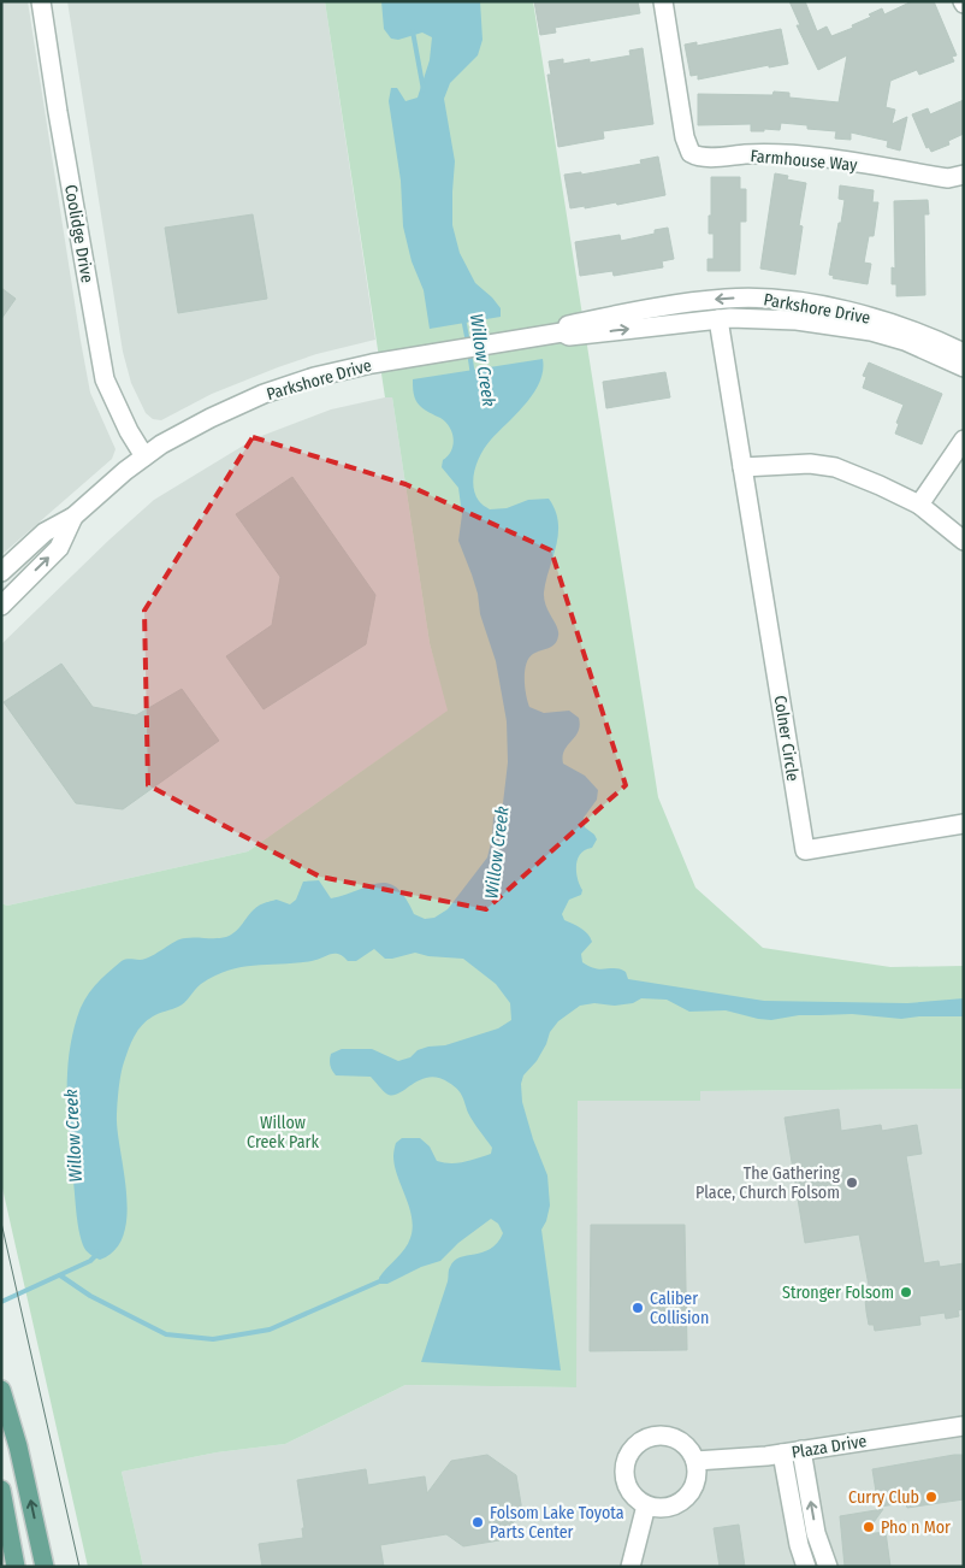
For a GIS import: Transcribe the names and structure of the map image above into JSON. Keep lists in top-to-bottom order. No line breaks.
{"streets":{"street":["Farmhouse Way","Coolidge Drive","Parkshore Drive","Colner Circle","Plaza Drive"]},"crossings":[["Coolidge Drive","Parkshore Drive"],["Parkshore Drive","Colner Circle"]],"water":["Willow Creek"],"parks":["Willow Creek Park"],"places":["The Gathering Place, Church Folsom","Stronger Folsom","Caliber Collision","Curry Club","Folsom Lake Toyota Parts Center","Pho n Mor"]}
